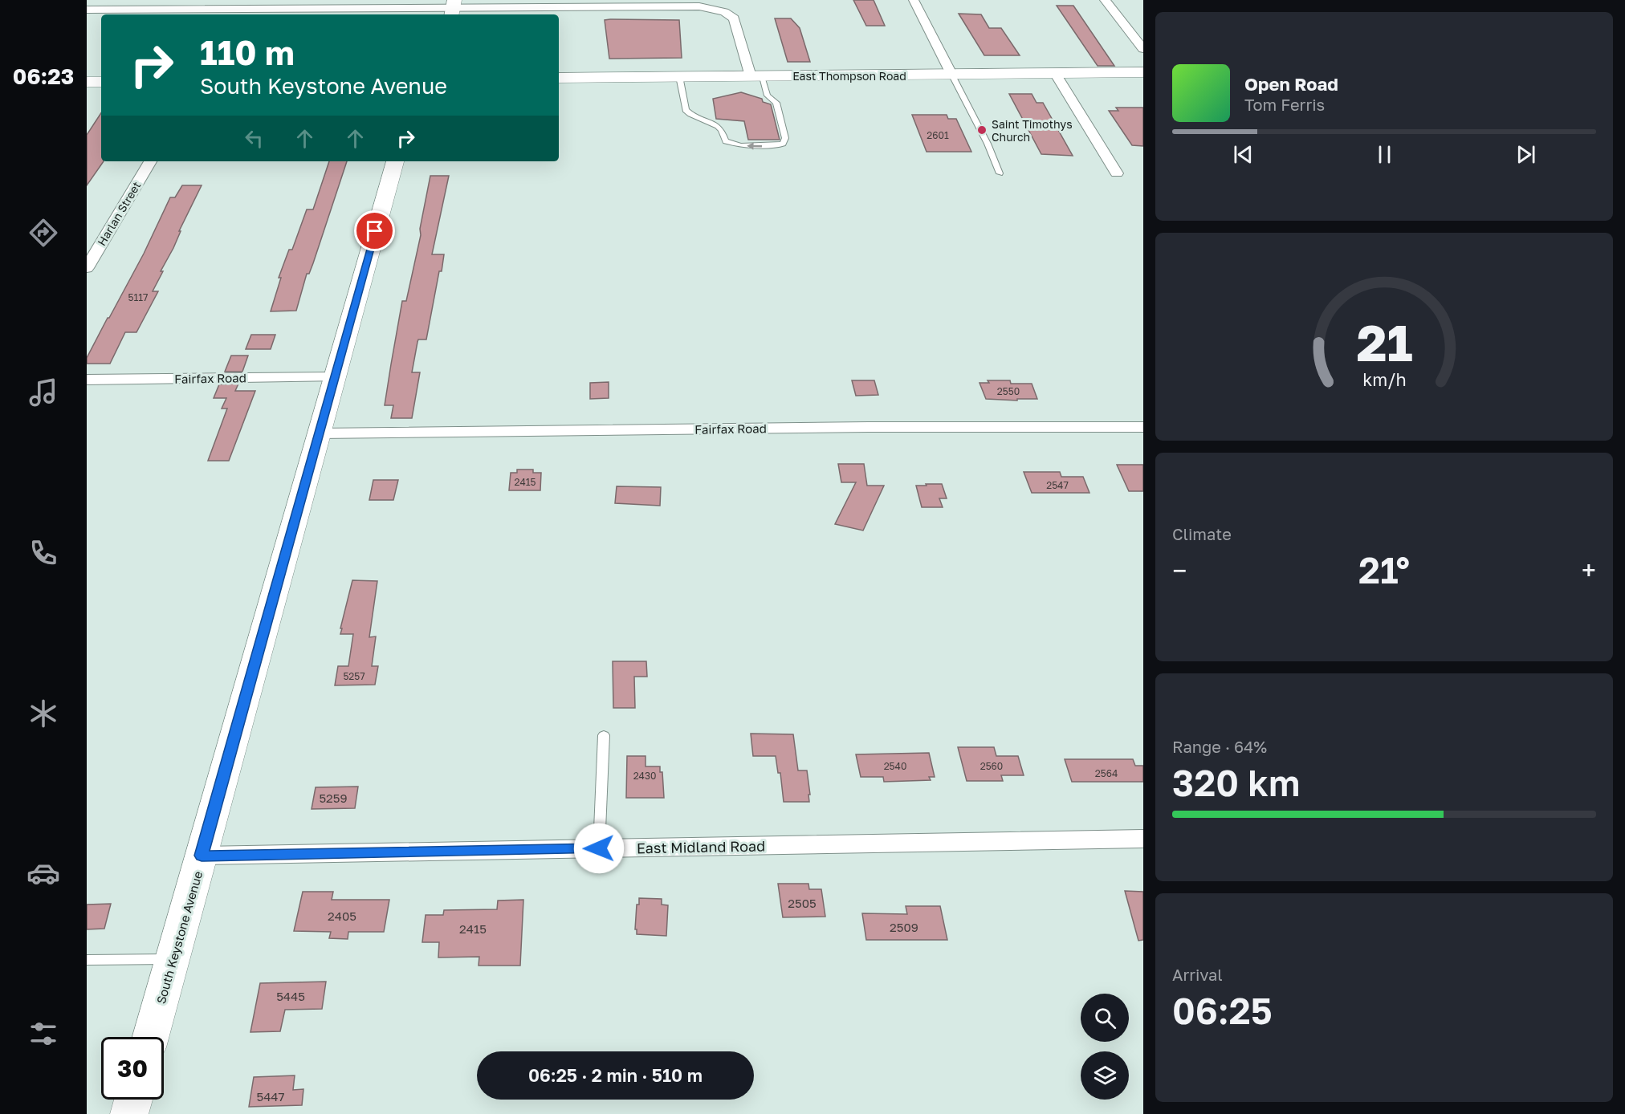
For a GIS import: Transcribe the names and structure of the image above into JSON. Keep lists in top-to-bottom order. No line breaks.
{"streets":{"main road":["East Thompson Road","South Keystone Avenue"],"street":["Harlan Street","Fairfax Road","East Midland Road"]},"crossings":[["Fairfax Road","South Keystone Avenue"],["East Midland Road","South Keystone Avenue"]],"places":["Saint Timothys Church"],"house_numbers":["2601","5117","2550","2415","2547","5257","2540","2560","2564","2430","5259","2505","2405","2509","2415","5445","5447"],"page":{"tabs":"06:23","turn":["110 m","South Keystone Avenue"],"song":["Open Road","Tom Ferris"],"tile":["Climate",["Range · 64%","320 km"],["Arrival","06:25"]],"heat":["−","21°","+"],"limit":"30","trip":"06:25 · 2 min · 510 m","gauge":["21","km/h"]}}
